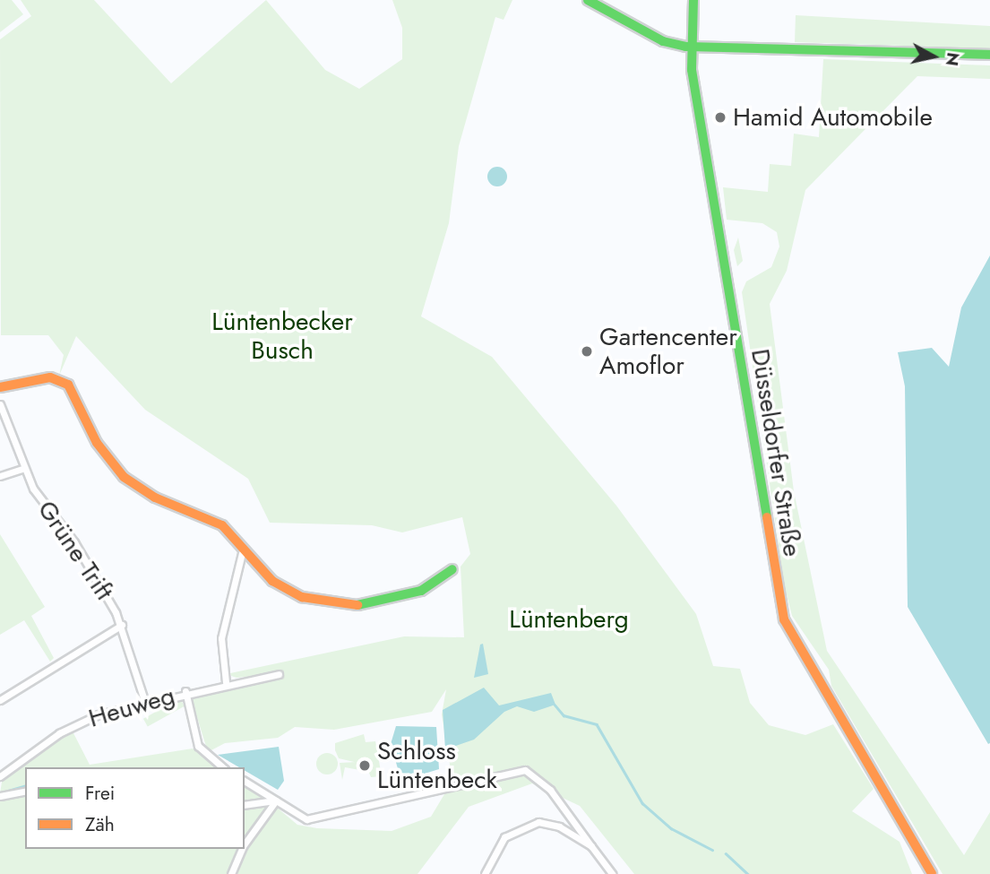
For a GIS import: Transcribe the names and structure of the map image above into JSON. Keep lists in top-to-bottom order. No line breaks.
{"streets":{"main road":["Düsseldorfer Straße"],"street":["Grüne Trift","Heuweg"]},"crossings":[["Grüne Trift","Heuweg"]],"parks":["Lüntenbecker Busch","Lüntenberg"],"places":["Hamid Automobile","Gartencenter Amoflor","Schloss Lüntenbeck"],"legend":["Frei","Zäh"],"north":"right"}
